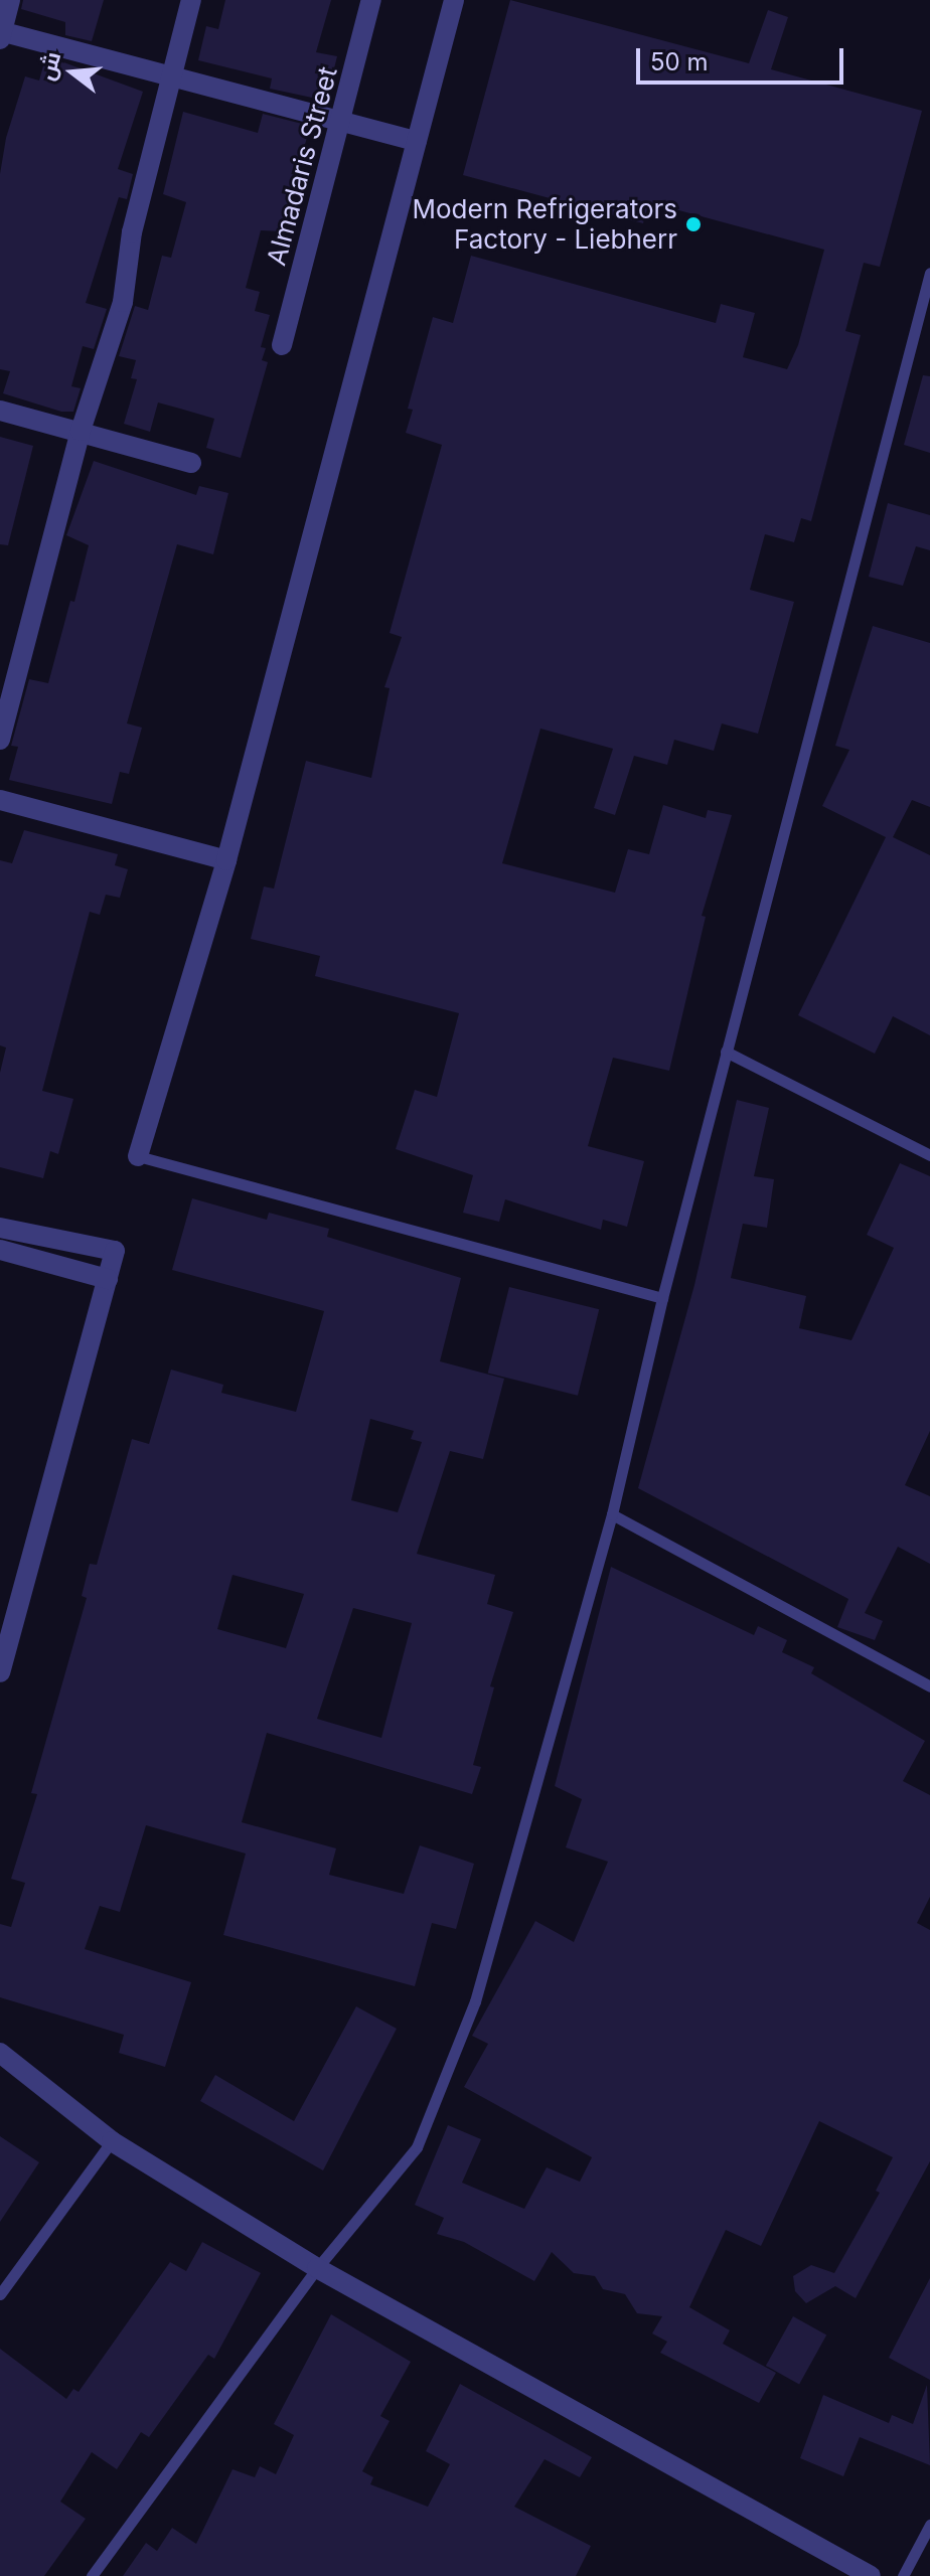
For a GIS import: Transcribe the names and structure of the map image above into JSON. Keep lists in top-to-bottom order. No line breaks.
{"streets":{"street":["Almadaris Street"]},"places":["Modern Refrigerators Factory - Liebherr"],"scale_bar":"50 m","north":"left"}
